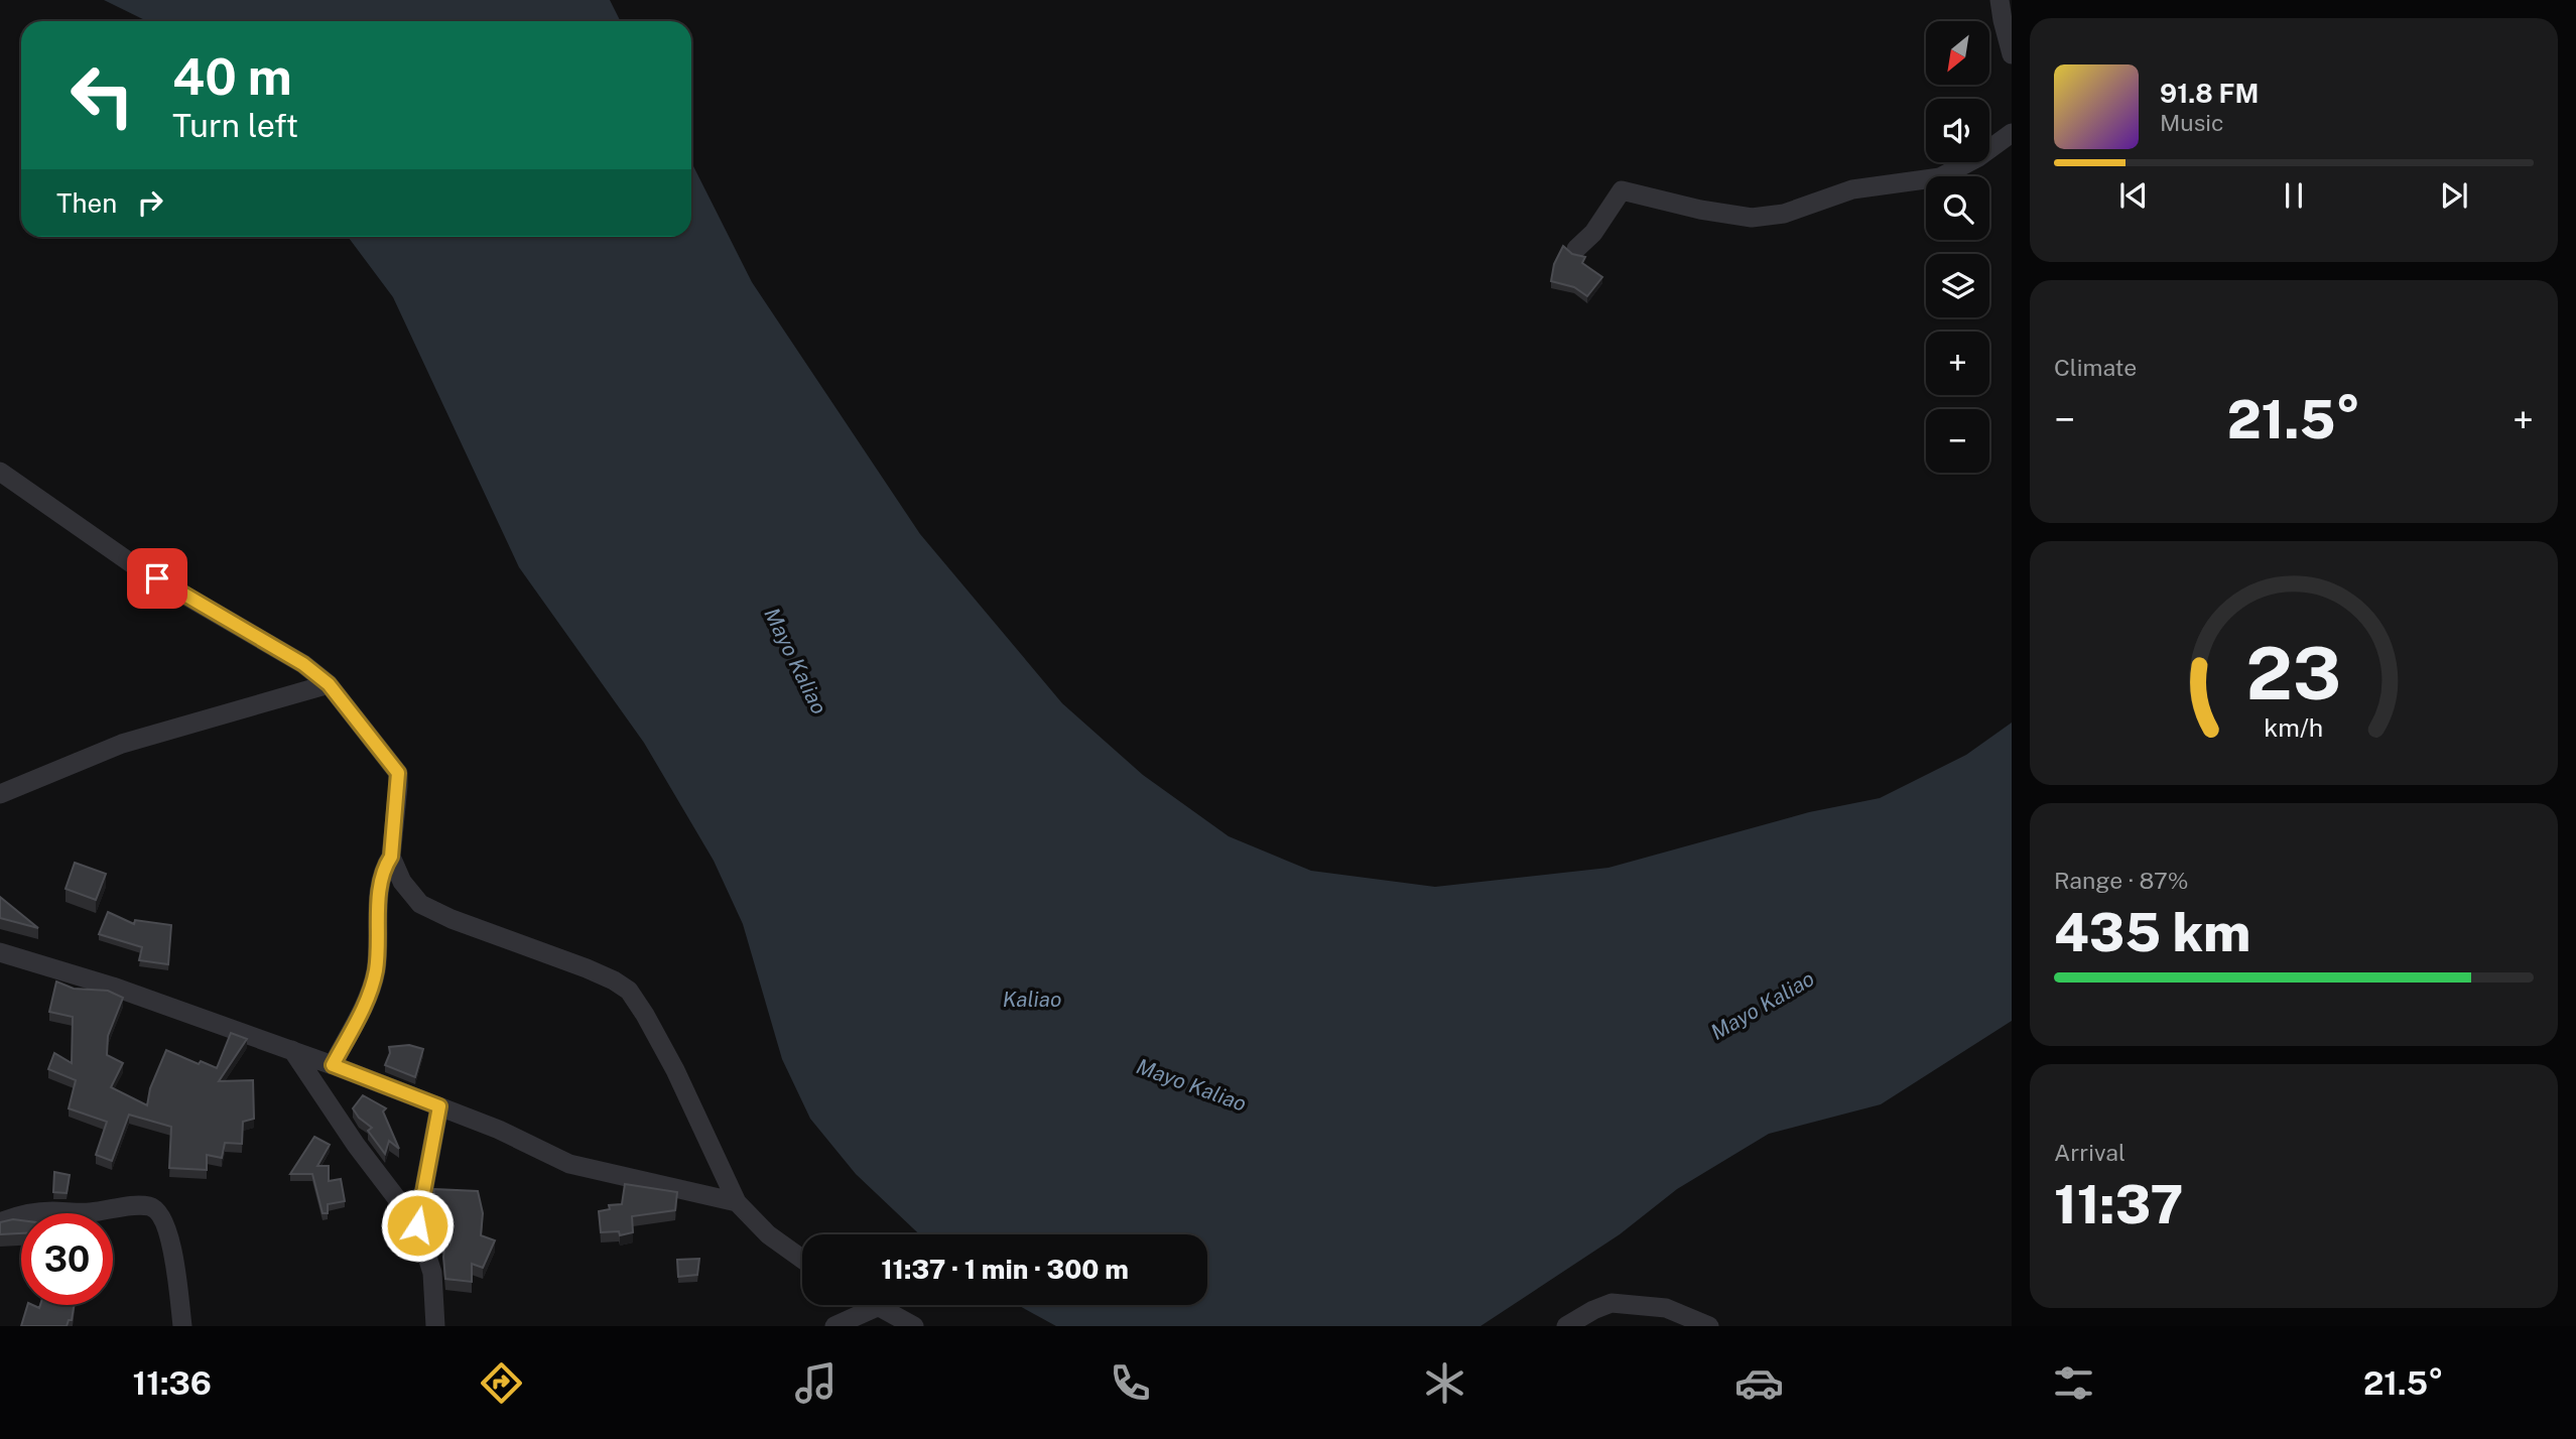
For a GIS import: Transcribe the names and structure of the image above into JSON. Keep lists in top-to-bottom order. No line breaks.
{"water":["Mayo Kaliao","Kaliao"],"north":"bottom left","page":{"map_buttons":["+","−"],"turn":["40 m","Turn left"],"song":["91.8 FM","Music"],"then":"Then","tile":["Climate",["Range · 87%","435 km"],["Arrival","11:37"]],"heat":["−","21.5°","+"],"limit":"30","trip":"11:37 · 1 min · 300 m","tabs":["11:36","21.5°"],"gauge":["23","km/h"]}}
